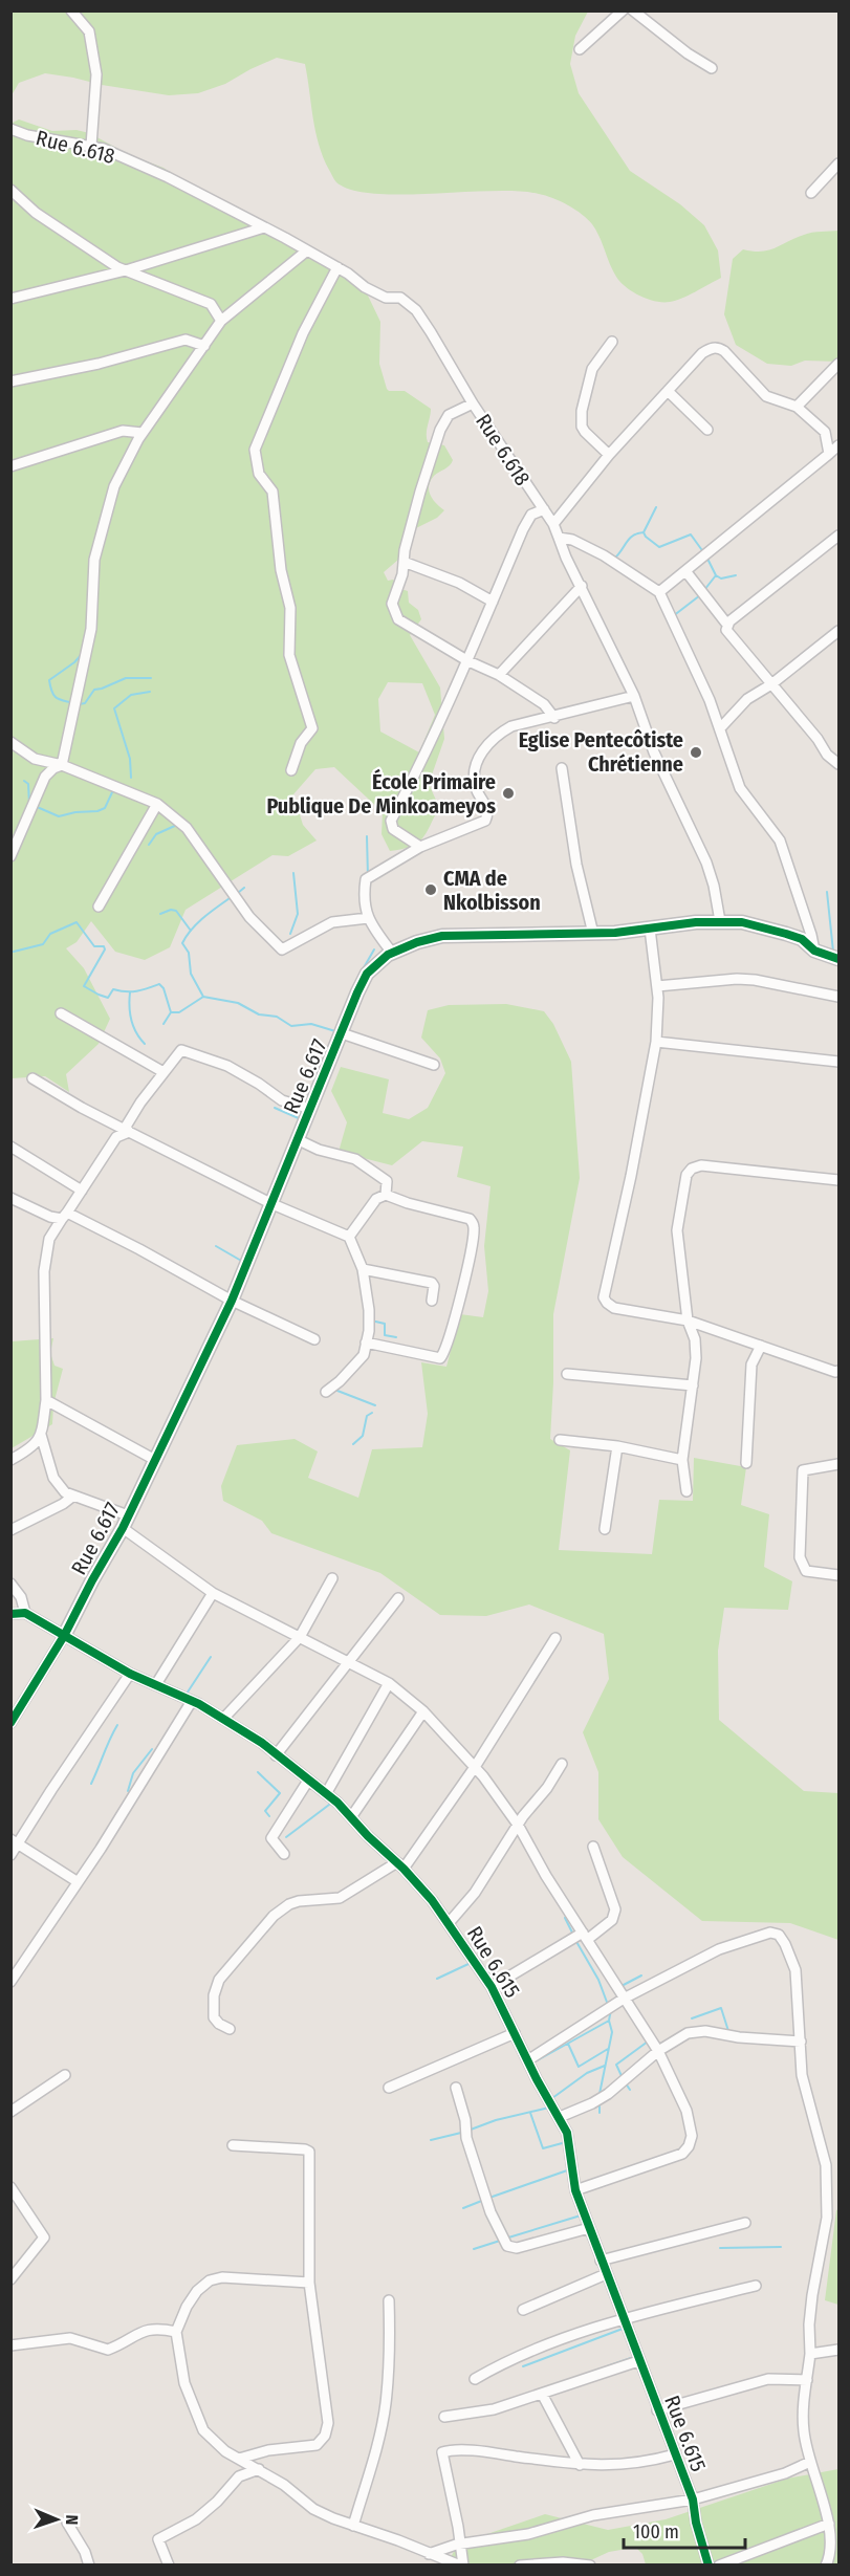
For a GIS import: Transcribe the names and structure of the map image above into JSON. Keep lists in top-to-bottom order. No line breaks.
{"streets":{"street":["Rue 6.618","Rue 6.617","Rue 6.615"]},"crossings":[["Rue 6.618","Rue 6.617"],["Rue 6.617","Rue 6.615"]],"places":["Eglise Pentecôtiste Chrétienne","École Primaire Publique De Minkoameyos","CMA de Nkolbisson"],"scale_bar":"100 m","north":"right"}
